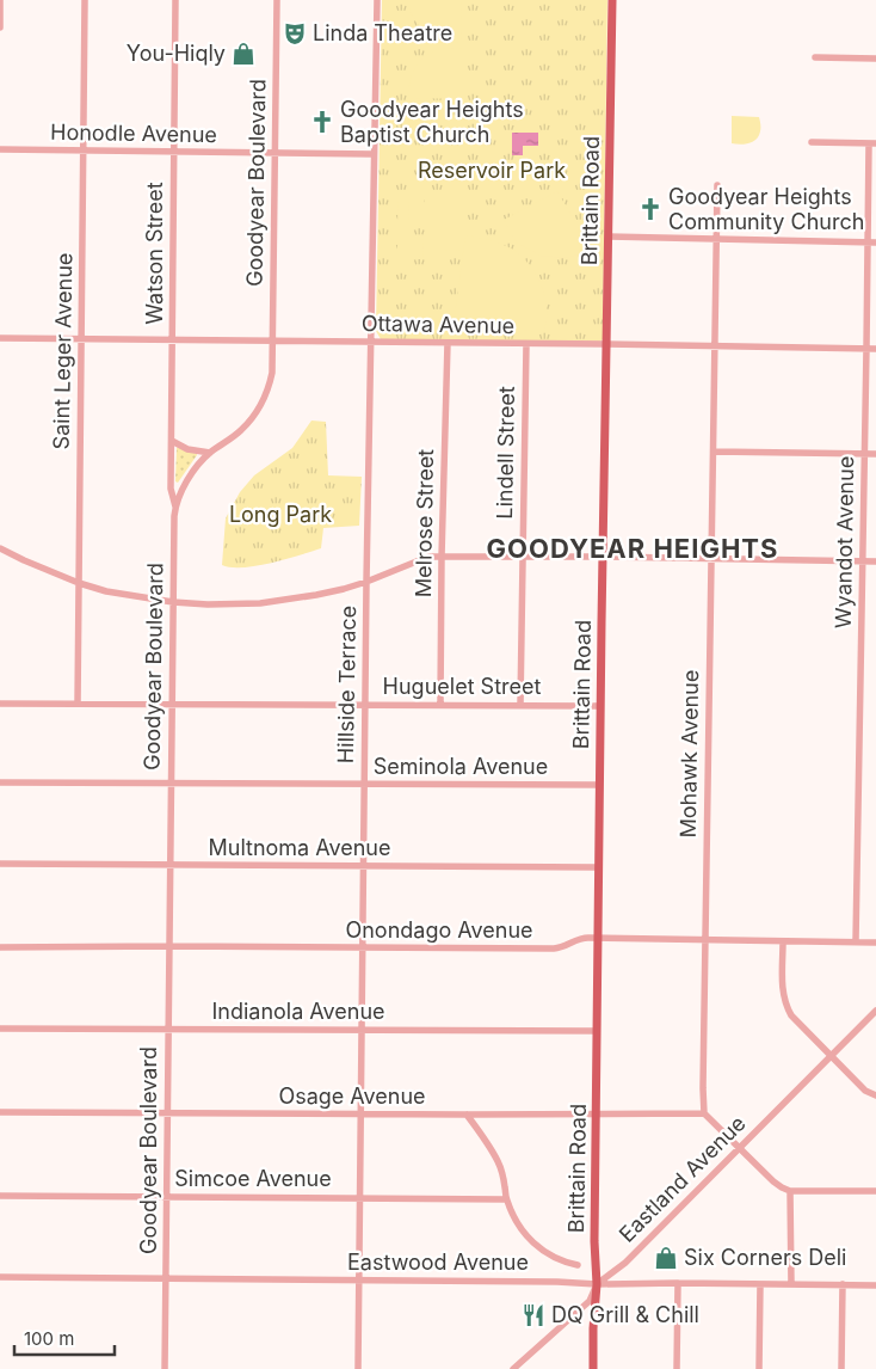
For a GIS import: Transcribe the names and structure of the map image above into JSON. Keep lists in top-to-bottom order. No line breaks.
{"streets":{"main road":["Brittain Road"],"street":["Honodle Avenue","Goodyear Boulevard","Watson Street","Ottawa Avenue","Saint Leger Avenue","Lindell Street","Melrose Street","Wyandot Avenue","Hillside Terrace","Huguelet Street","Mohawk Avenue","Seminola Avenue","Multnoma Avenue","Onondago Avenue","Indianola Avenue","Osage Avenue","Simcoe Avenue","Eastland Avenue","Eastwood Avenue"]},"crossings":[["Honodle Avenue","Goodyear Boulevard"],["Honodle Avenue","Watson Street"],["Honodle Avenue","Saint Leger Avenue"],["Honodle Avenue","Hillside Terrace"],["Goodyear Boulevard","Watson Street"],["Goodyear Boulevard","Ottawa Avenue"],["Goodyear Boulevard","Huguelet Street"],["Goodyear Boulevard","Seminola Avenue"],["Goodyear Boulevard","Multnoma Avenue"],["Goodyear Boulevard","Onondago Avenue"],["Goodyear Boulevard","Indianola Avenue"],["Goodyear Boulevard","Osage Avenue"],["Goodyear Boulevard","Simcoe Avenue"],["Goodyear Boulevard","Eastwood Avenue"],["Brittain Road","Ottawa Avenue"],["Brittain Road","Huguelet Street"],["Brittain Road","Seminola Avenue"],["Brittain Road","Multnoma Avenue"],["Brittain Road","Onondago Avenue"],["Brittain Road","Indianola Avenue"],["Brittain Road","Osage Avenue"],["Brittain Road","Eastland Avenue"],["Brittain Road","Eastwood Avenue"],["Watson Street","Ottawa Avenue"],["Ottawa Avenue","Saint Leger Avenue"],["Ottawa Avenue","Lindell Street"],["Ottawa Avenue","Melrose Street"],["Ottawa Avenue","Wyandot Avenue"],["Ottawa Avenue","Hillside Terrace"],["Ottawa Avenue","Mohawk Avenue"],["Saint Leger Avenue","Huguelet Street"],["Lindell Street","Huguelet Street"],["Melrose Street","Huguelet Street"],["Wyandot Avenue","Onondago Avenue"],["Hillside Terrace","Huguelet Street"],["Hillside Terrace","Seminola Avenue"],["Hillside Terrace","Multnoma Avenue"],["Hillside Terrace","Onondago Avenue"],["Hillside Terrace","Indianola Avenue"],["Hillside Terrace","Osage Avenue"],["Hillside Terrace","Simcoe Avenue"],["Hillside Terrace","Eastwood Avenue"],["Mohawk Avenue","Onondago Avenue"],["Mohawk Avenue","Osage Avenue"],["Eastland Avenue","Eastwood Avenue"]],"districts":["GOODYEAR HEIGHTS"],"parks":["Reservoir Park","Long Park"],"places":{"theatre":["Linda Theatre"],"shop":["You-Hiqly","Six Corners Deli"],"church":["Goodyear Heights Baptist Church","Goodyear Heights Community Church"],"restaurant":["DQ Grill & Chill"]},"scale_bar":"100 m"}
